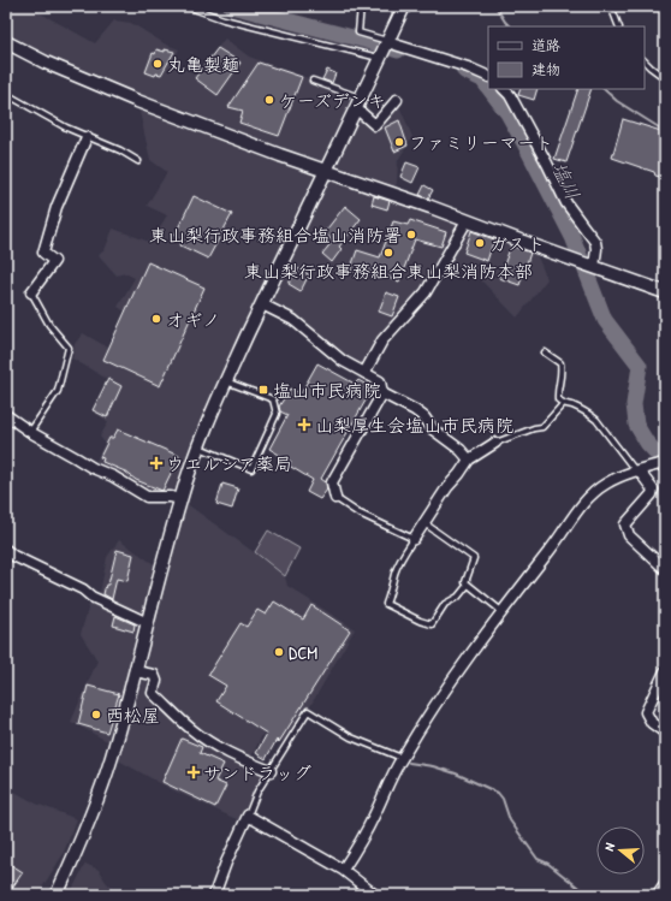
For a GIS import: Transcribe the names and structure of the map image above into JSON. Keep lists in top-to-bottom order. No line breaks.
{"water":["塩川"],"places":{"other":["丸亀製麺","ケーズデンキ","ファミリーマート","東山梨行政事務組合塩山消防署","ガスト","東山梨行政事務組合東山梨消防本部","オギノ","DCM","西松屋"],"transit":["塩山市民病院"],"health":["山梨厚生会塩山市民病院","ウエルシア薬局","サンドラッグ"]},"legend":["道路","建物"],"north":"left"}
